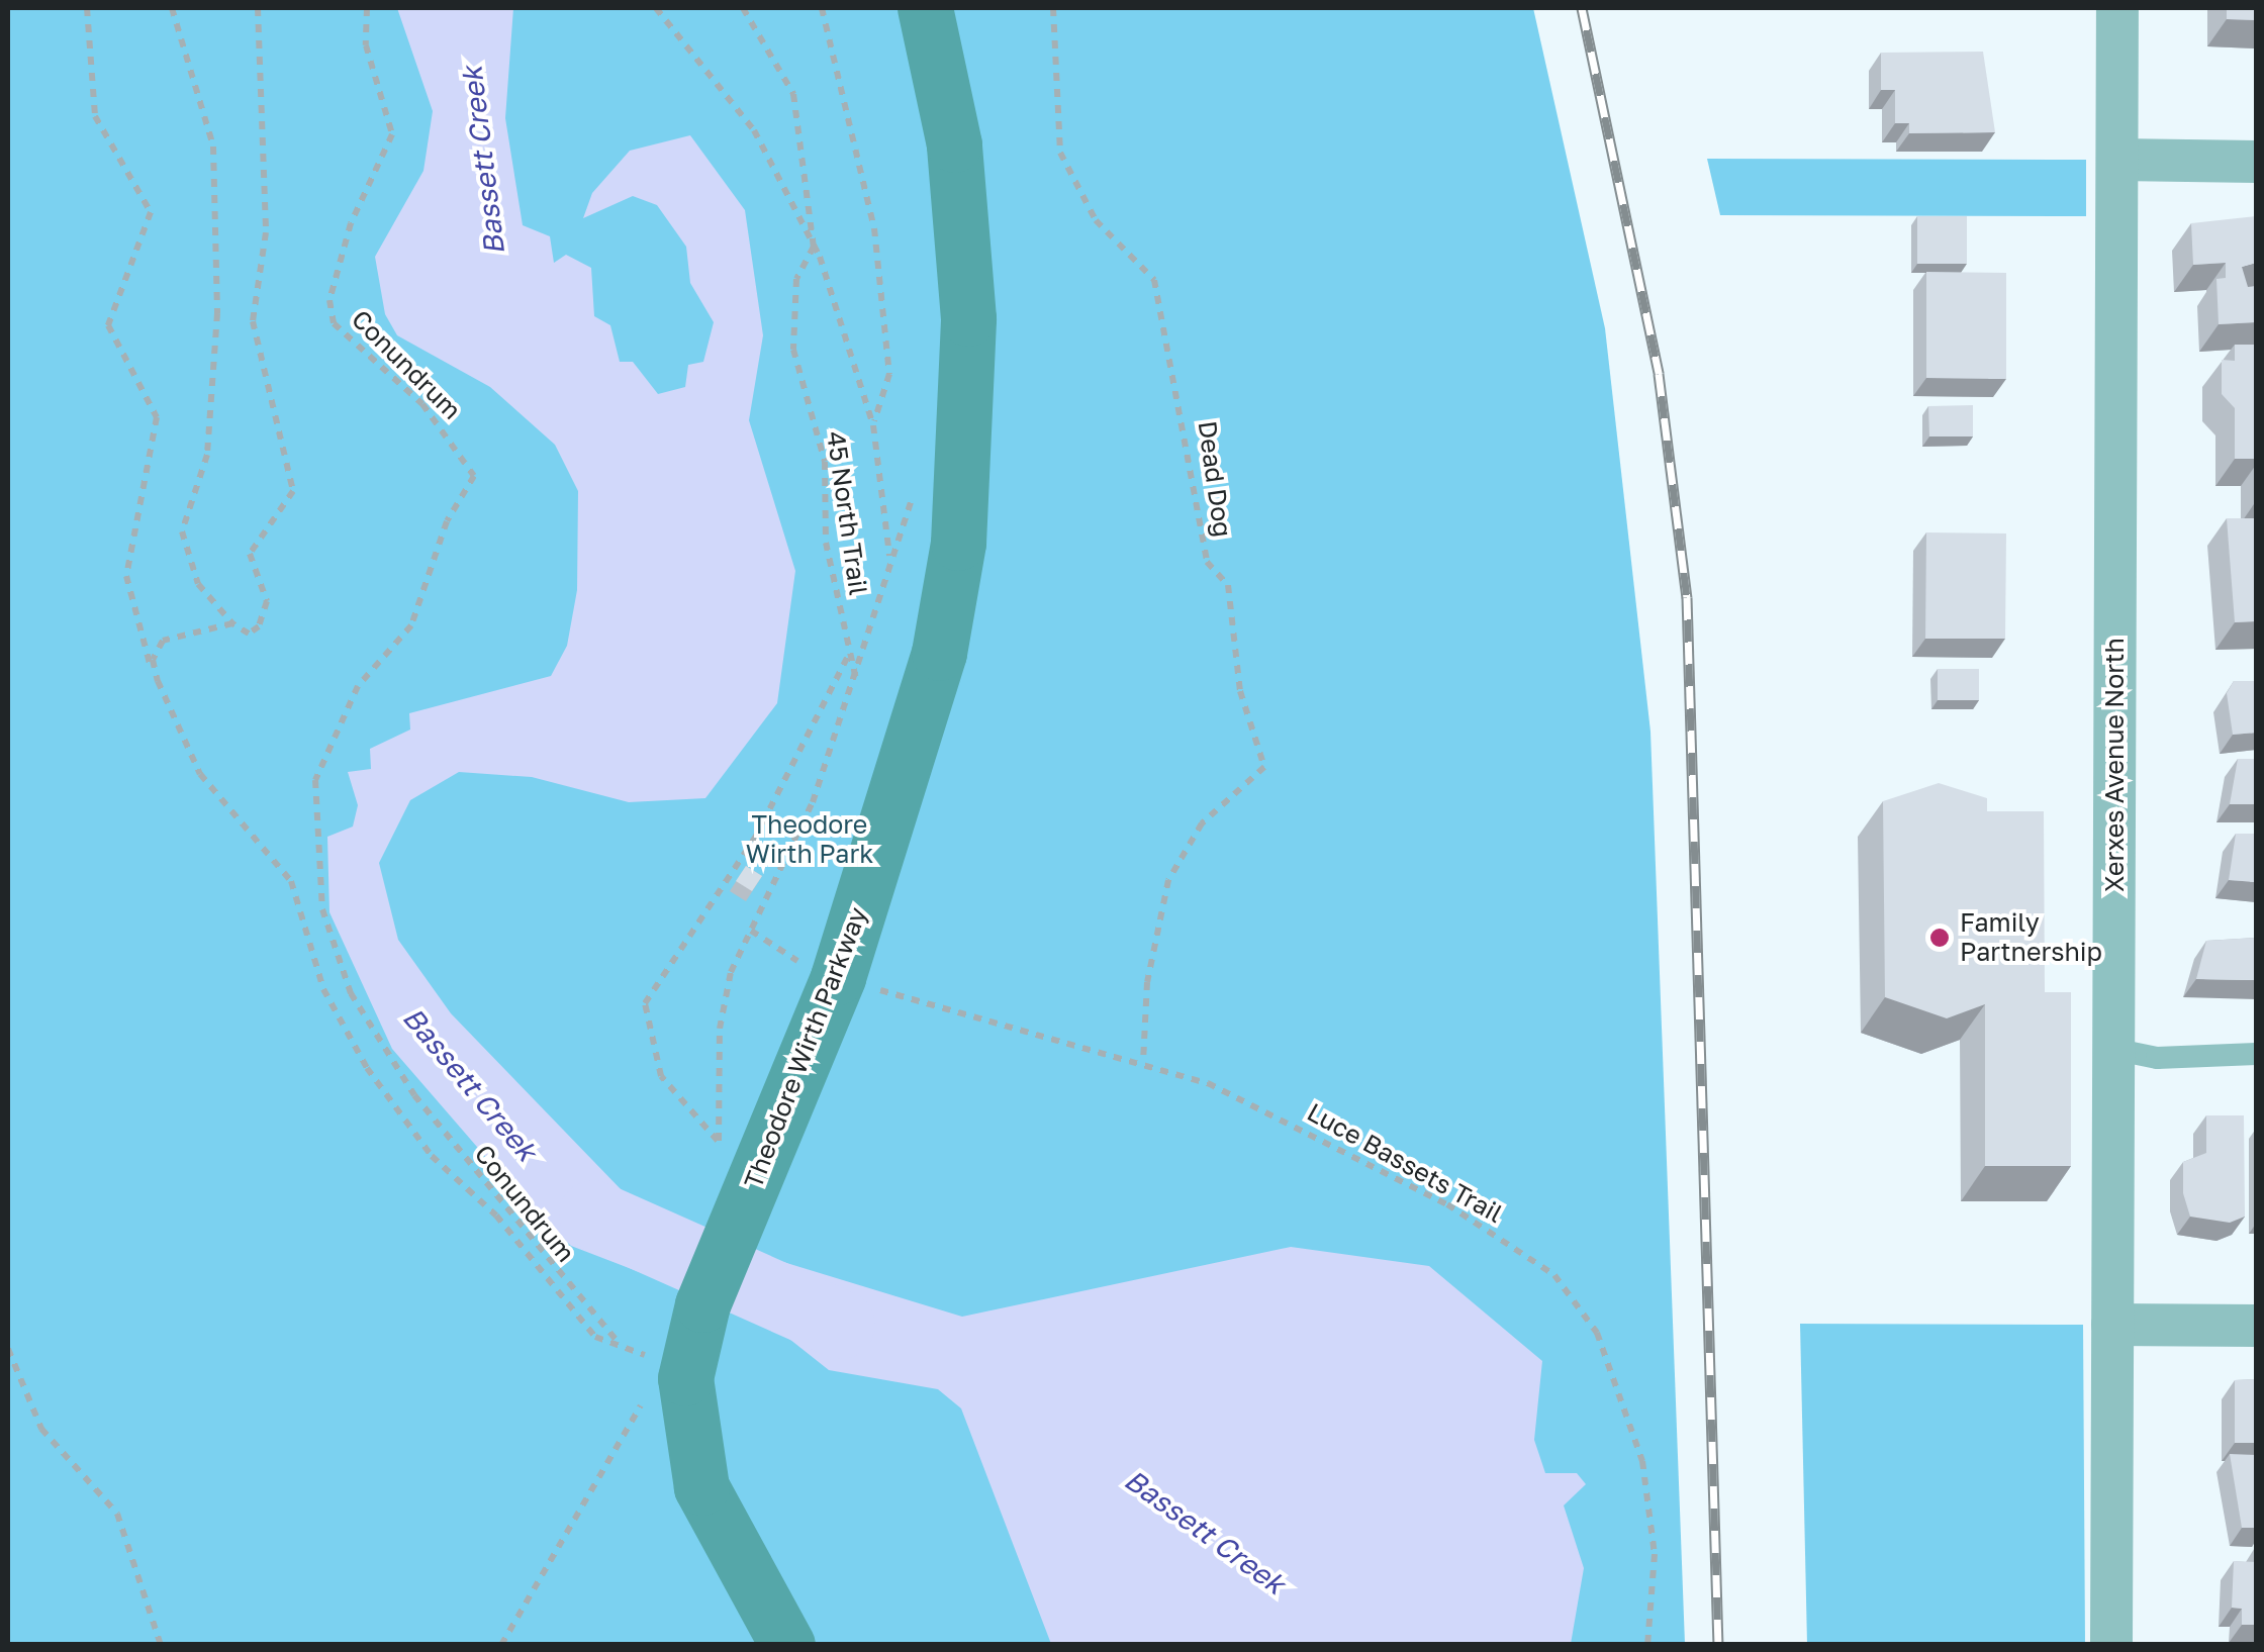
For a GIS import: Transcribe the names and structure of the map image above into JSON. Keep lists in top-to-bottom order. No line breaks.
{"streets":{"street":["Xerxes Avenue North","Theodore Wirth Parkway"],"path":["Conundrum","Dead Dog","45 North Trail","Luce Bassets Trail"]},"crossings":[["Dead Dog","Luce Bassets Trail"]],"water":["Bassett Creek"],"parks":["Theodore Wirth Park"],"places":["Family Partnership"]}
